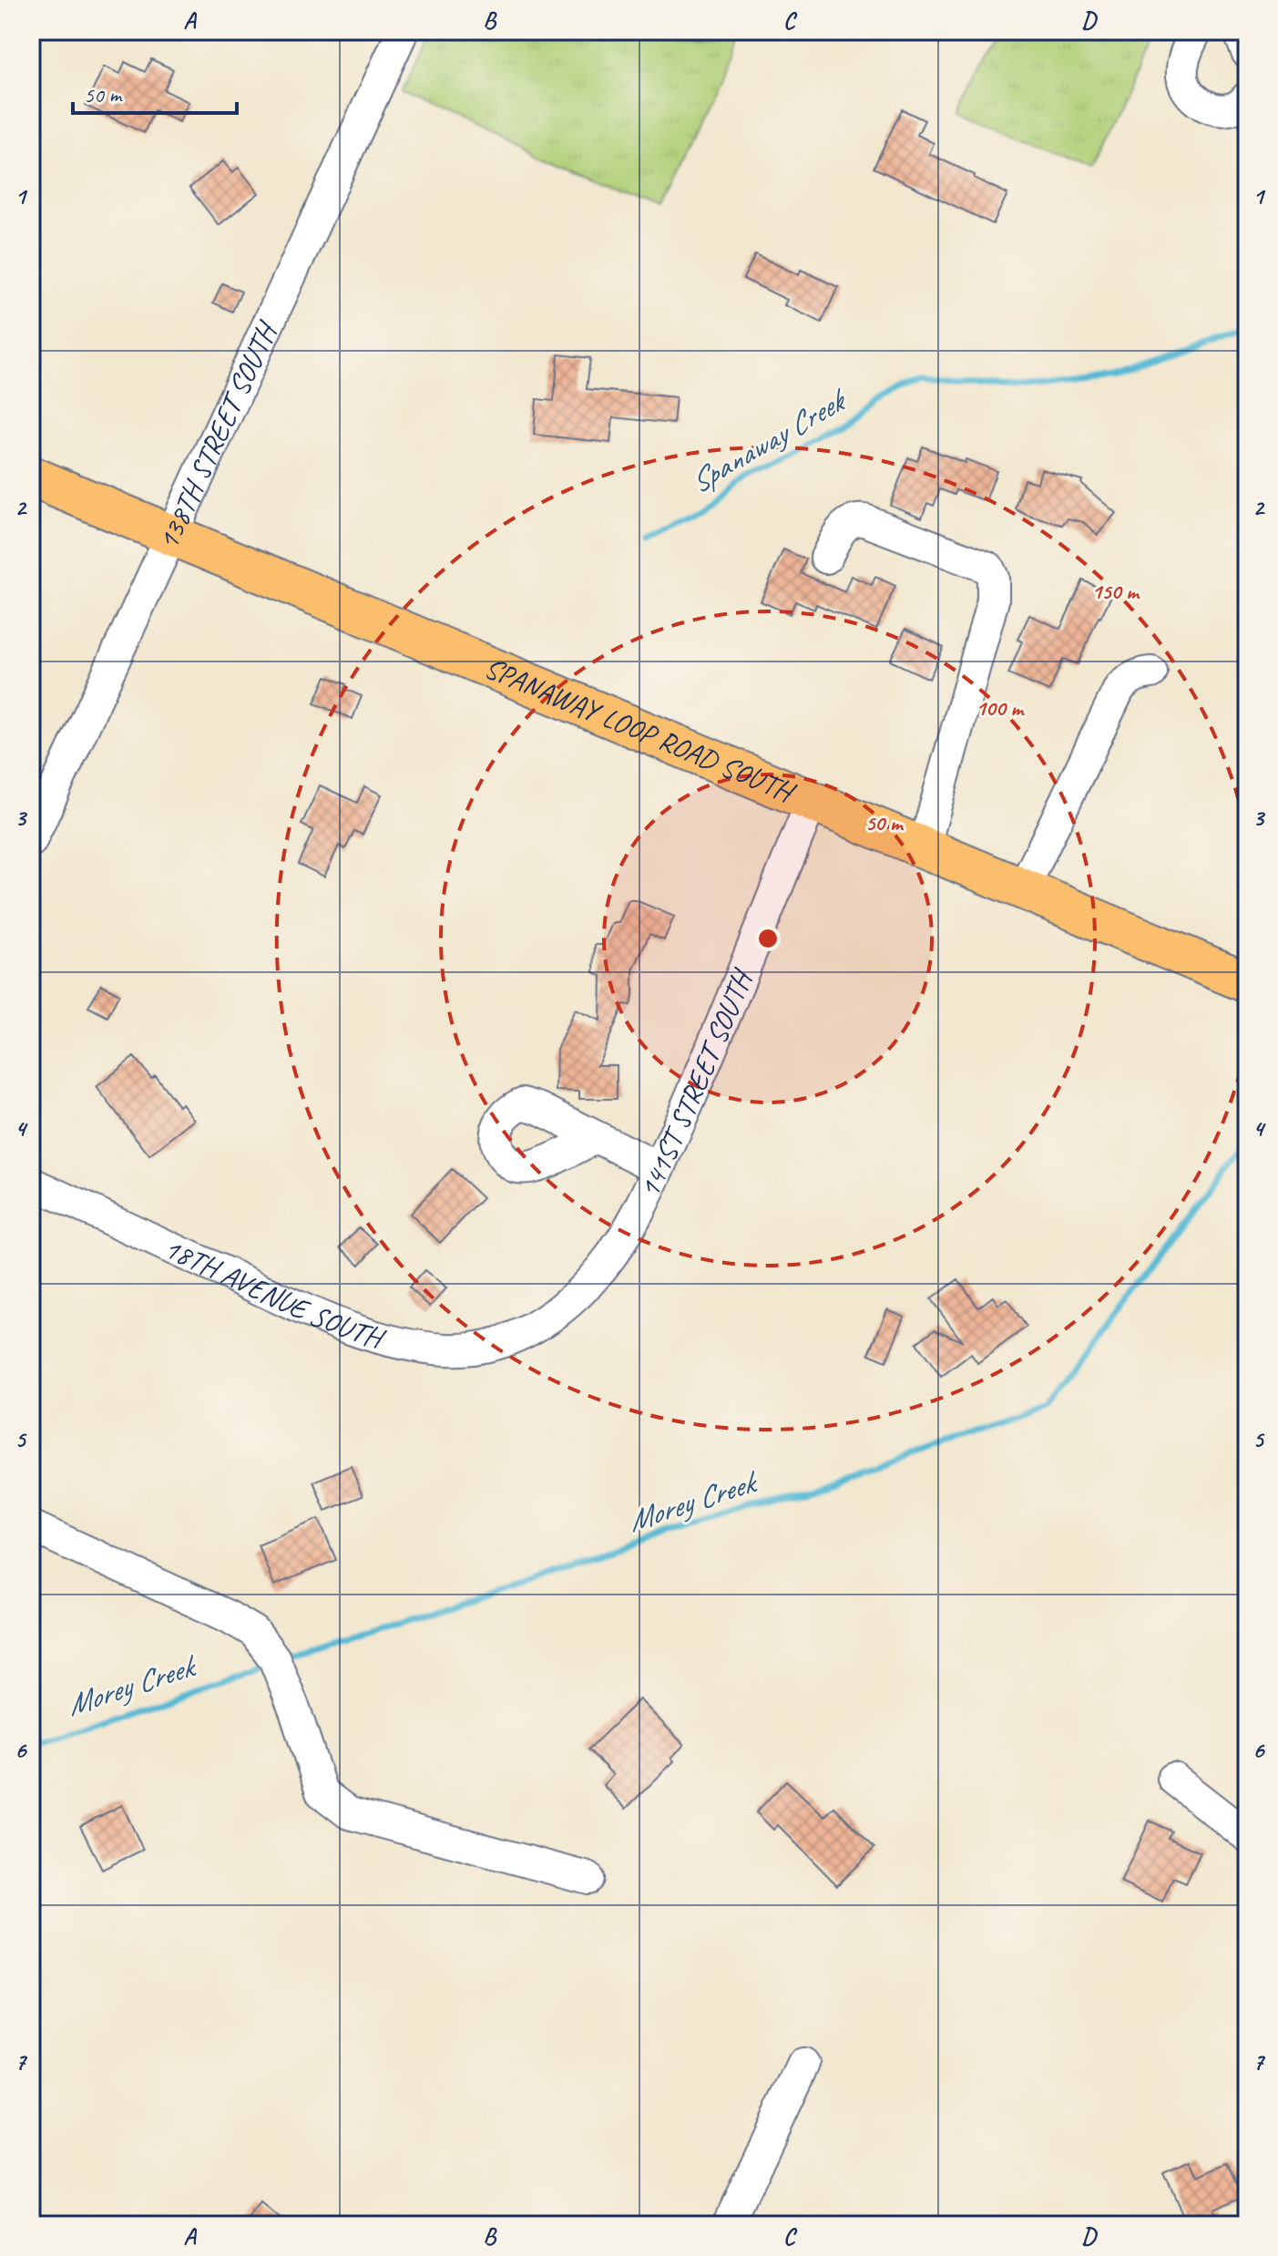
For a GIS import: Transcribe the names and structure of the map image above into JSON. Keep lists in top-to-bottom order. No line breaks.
{"streets":{"main road":["SPANAWAY LOOP ROAD SOUTH"],"street":["138TH STREET SOUTH","141ST STREET SOUTH","18TH AVENUE SOUTH"]},"crossings":[["138TH STREET SOUTH","SPANAWAY LOOP ROAD SOUTH"],["SPANAWAY LOOP ROAD SOUTH","141ST STREET SOUTH"],["141ST STREET SOUTH","18TH AVENUE SOUTH"]],"water":["Spanaway Creek","Morey Creek"],"scale_bar":"50 m","grid":{"columns":["A","B","C","D"],"rows":["1","2","3","4","5","6","7"]},"rings":["150 m","100 m","50 m"]}
